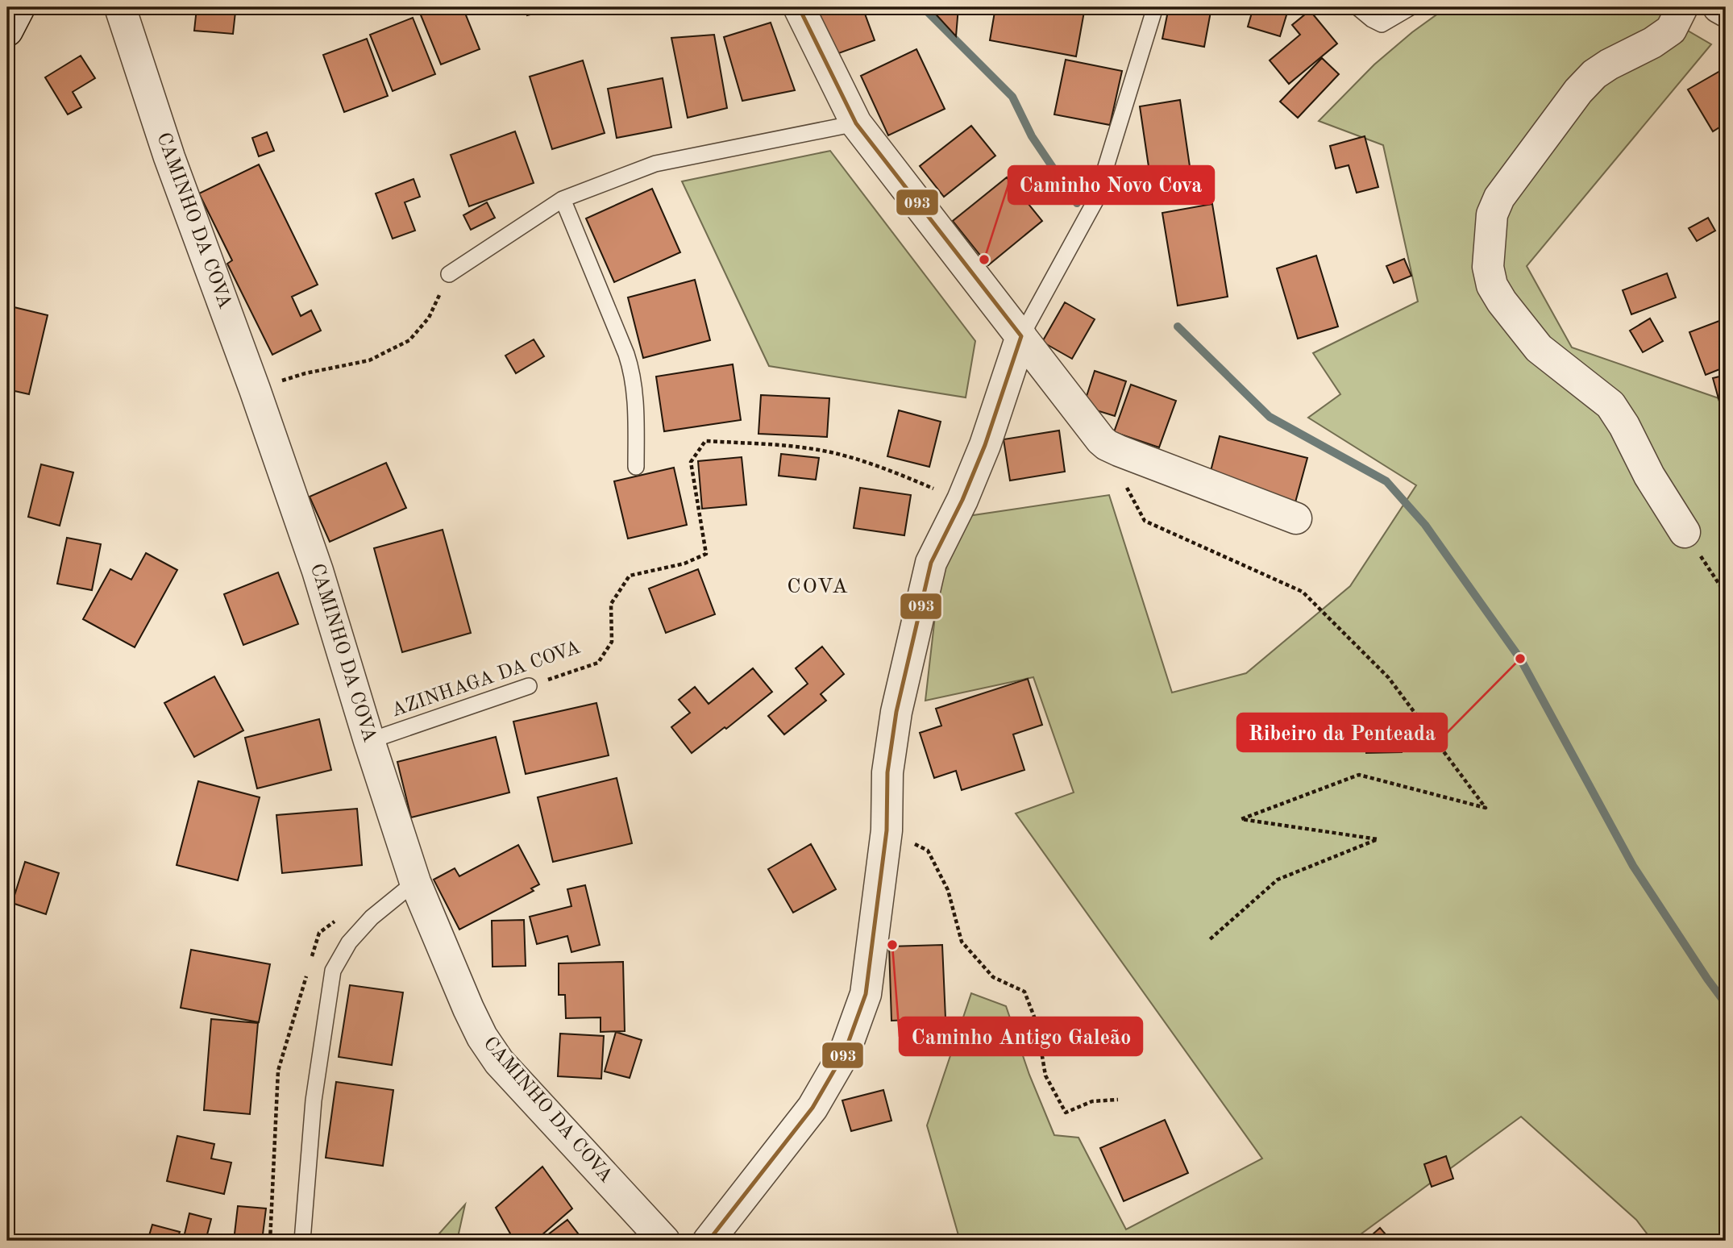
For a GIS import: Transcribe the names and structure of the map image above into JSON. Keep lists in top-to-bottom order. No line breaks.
{"streets":{"street":["CAMINHO DA COVA"],"lane":["AZINHAGA DA COVA"]},"crossings":[["CAMINHO DA COVA","AZINHAGA DA COVA"]],"districts":["COVA"],"places":["Caminho Novo Cova","Ribeiro da Penteada","Caminho Antigo Galeão"],"lines":["transit line 093"]}
